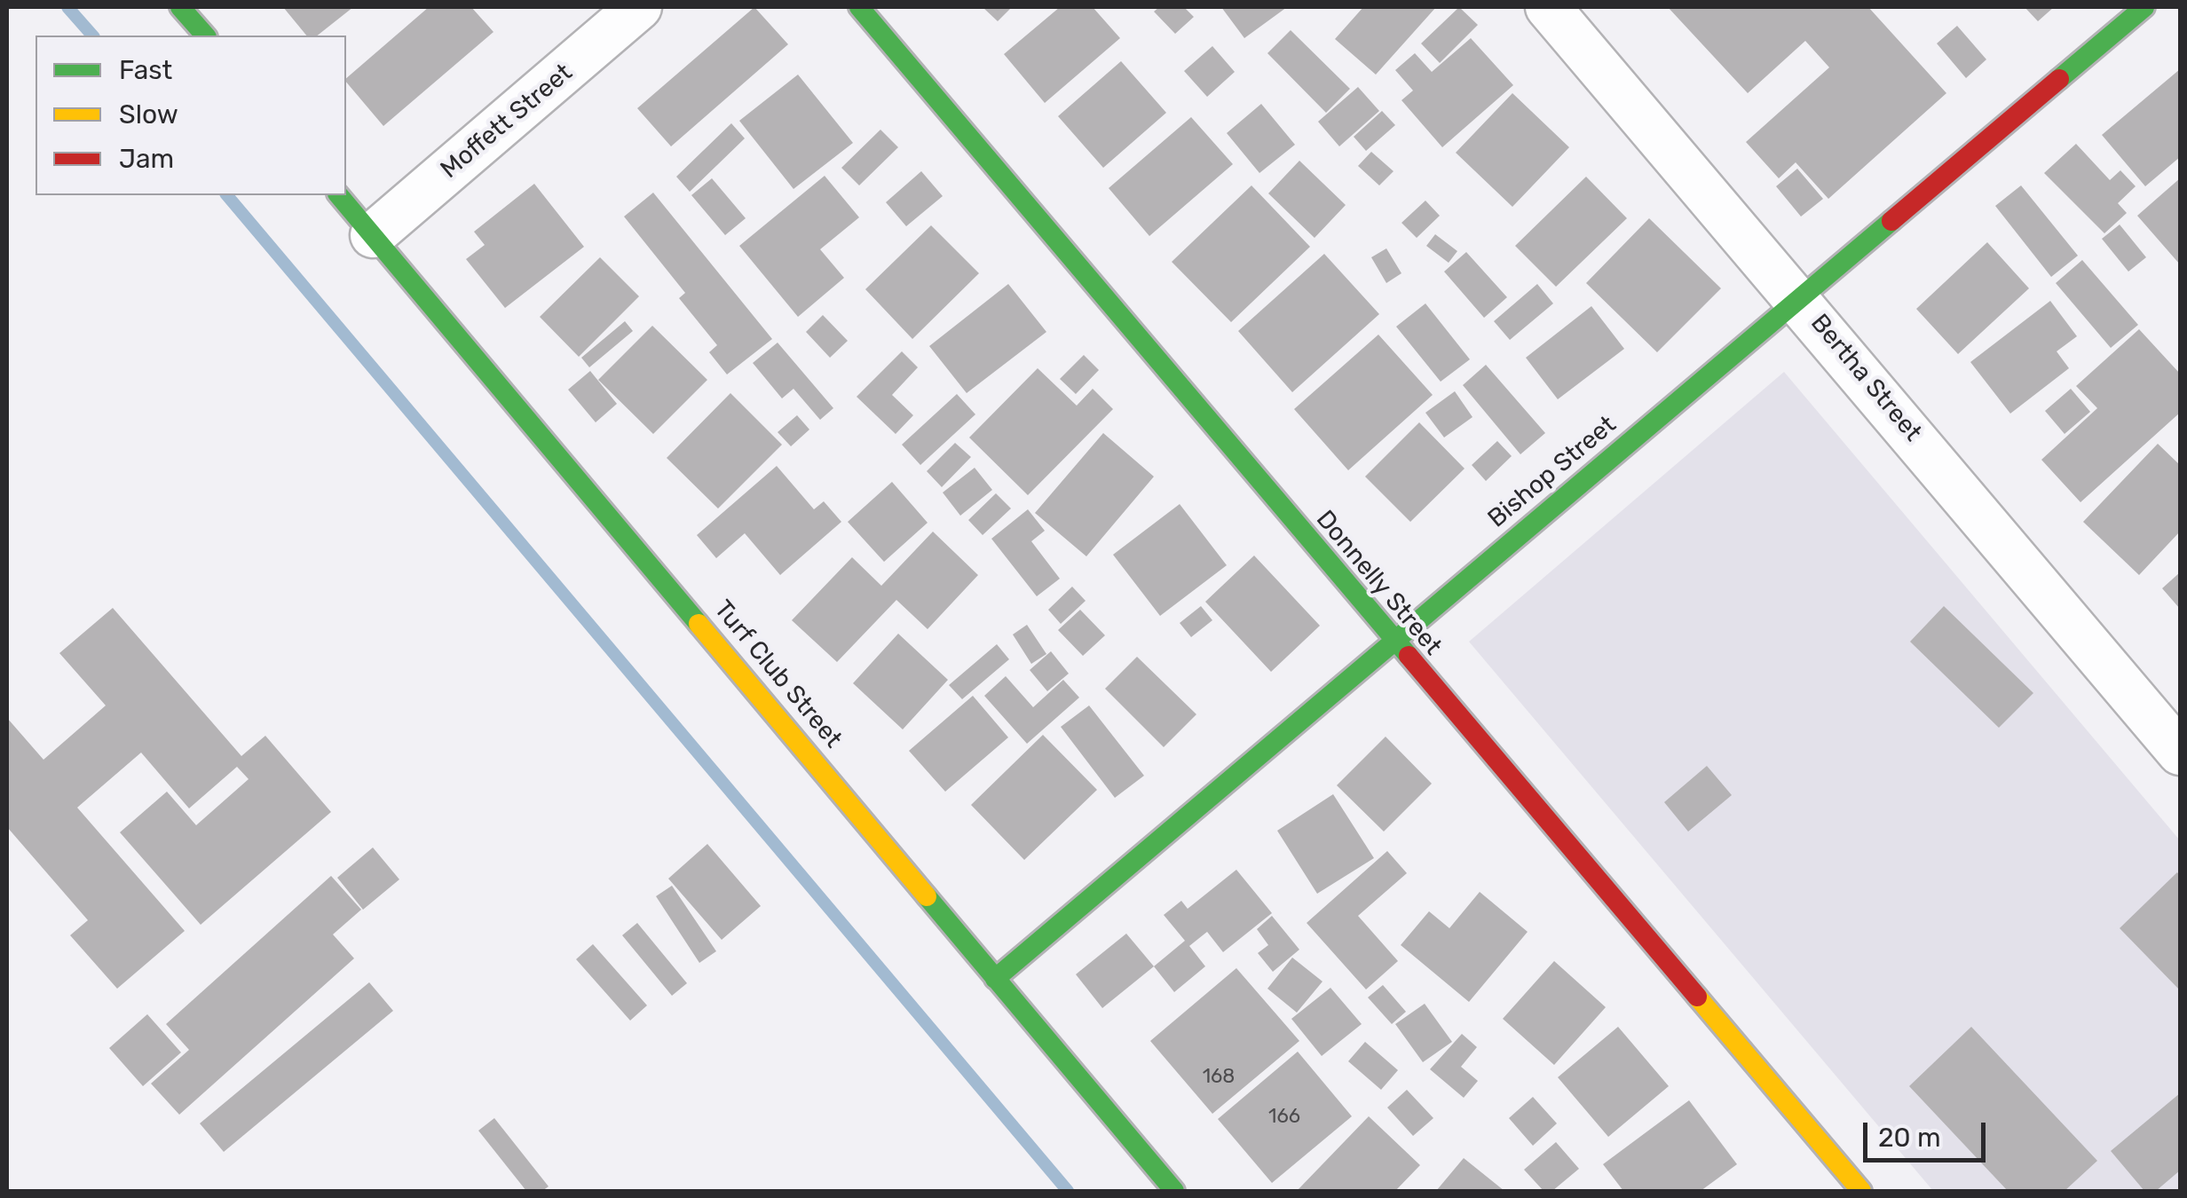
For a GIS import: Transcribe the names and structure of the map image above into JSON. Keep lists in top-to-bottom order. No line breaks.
{"streets":{"street":["Moffett Street","Bertha Street","Bishop Street","Donnelly Street","Turf Club Street"]},"crossings":[["Moffett Street","Turf Club Street"],["Bertha Street","Bishop Street"],["Bishop Street","Donnelly Street"],["Bishop Street","Turf Club Street"]],"house_numbers":["168","166"],"legend":["Fast","Slow","Jam"],"scale_bar":"20 m"}
